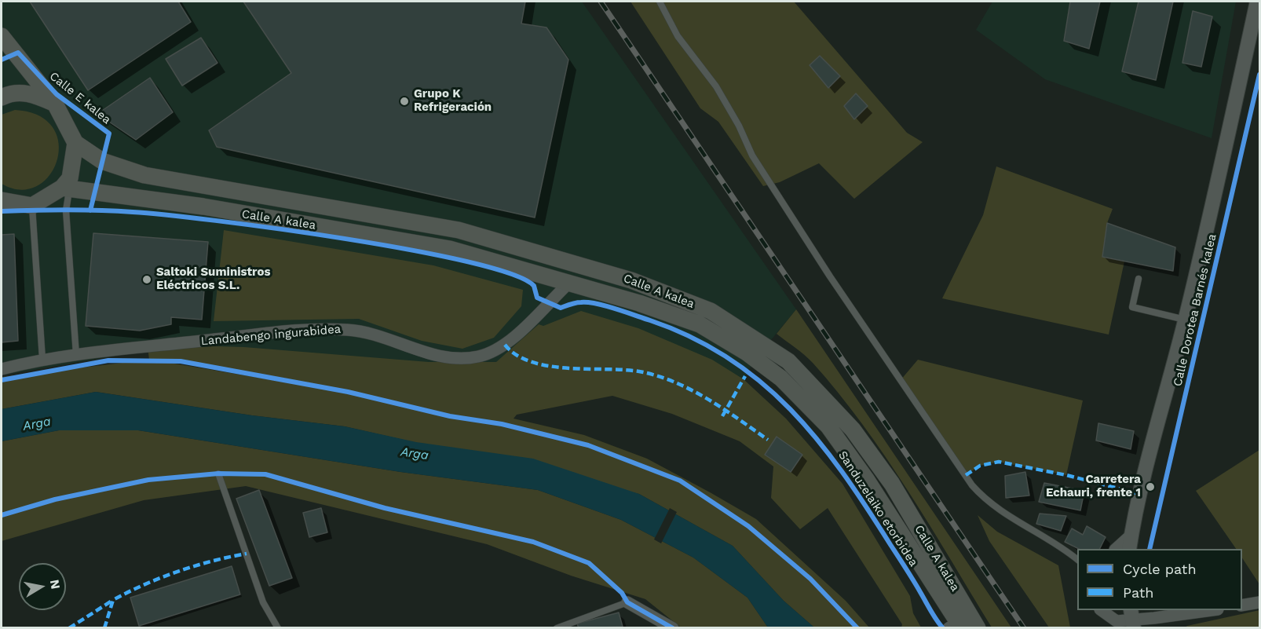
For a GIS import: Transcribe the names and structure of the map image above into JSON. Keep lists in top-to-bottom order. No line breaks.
{"streets":{"main road":["Calle E kalea","Calle A kalea"],"street":["Calle Dorotea Barnés kalea","Landabengo ingurabidea"],"cycle path":["Sanduzelaiko etorbidea"]},"crossings":[["Calle E kalea","Calle A kalea"],["Calle A kalea","Landabengo ingurabidea"]],"water":["Arga"],"places":["Grupo K Refrigeración","Saltoki Suministros Eléctricos S.L.","Carretera Echauri, frente 1"],"legend":["Cycle path","Path"],"north":"right"}
